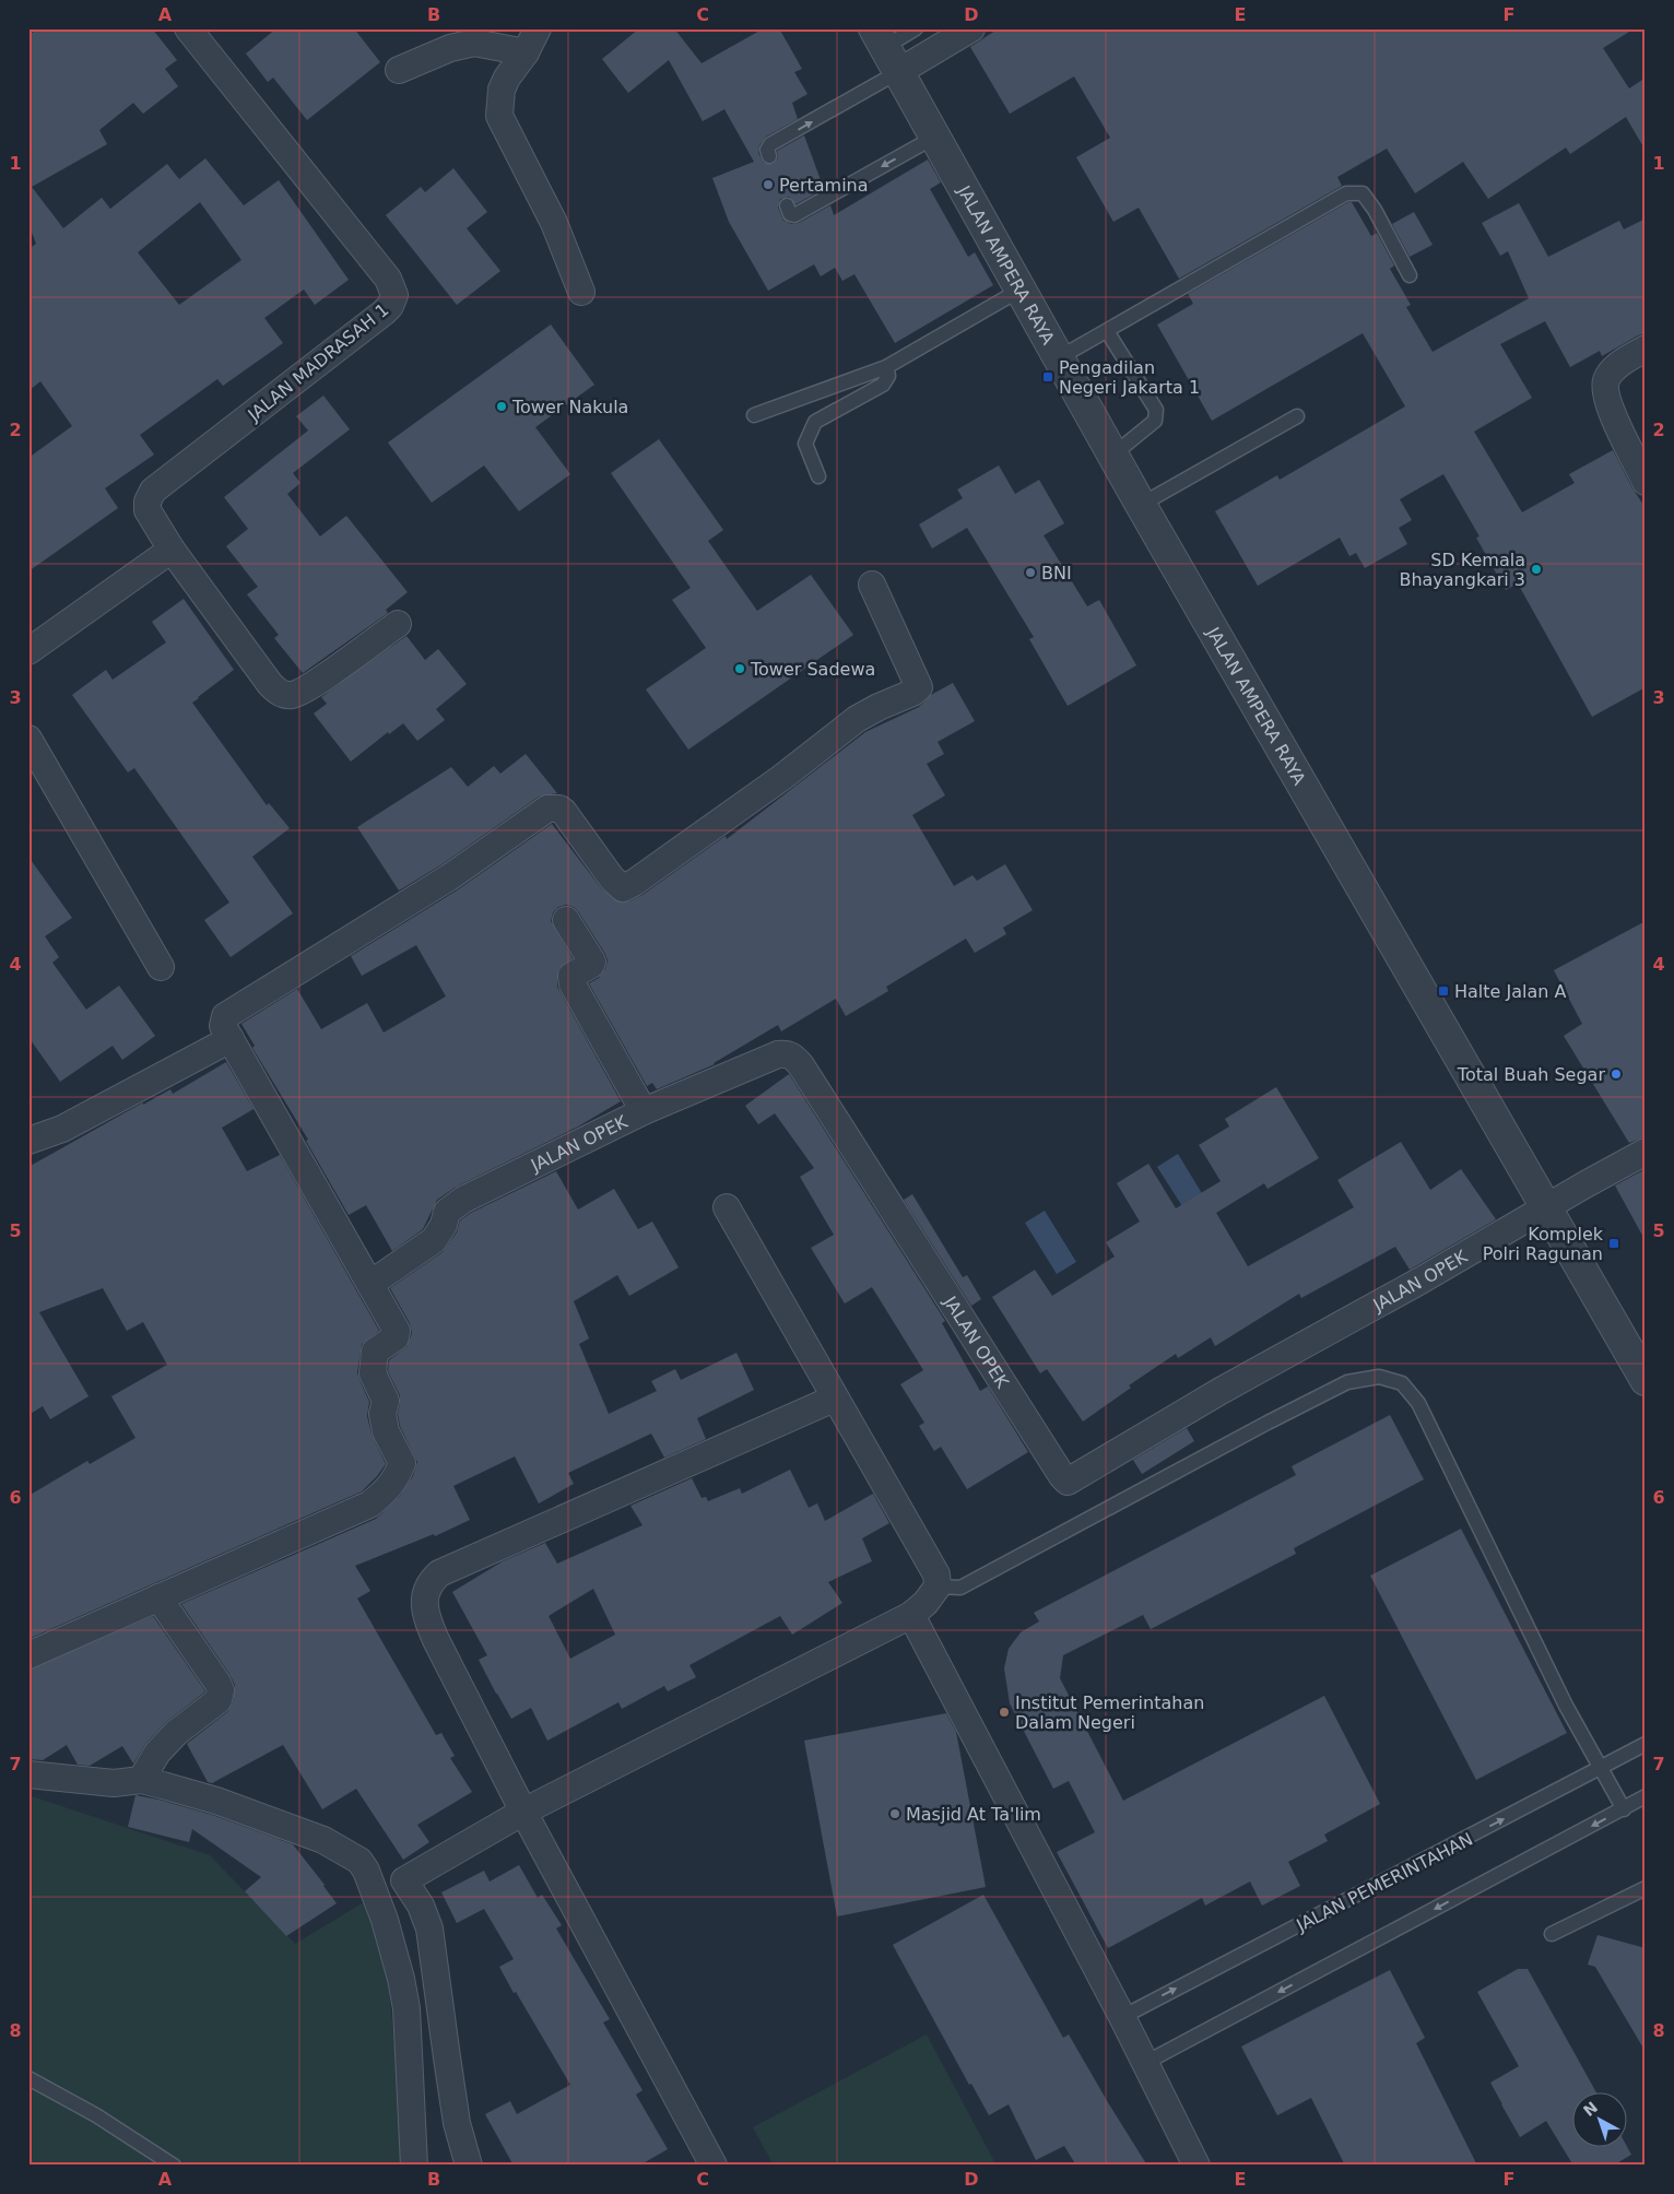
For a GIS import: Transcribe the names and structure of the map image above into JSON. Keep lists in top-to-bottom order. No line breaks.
{"streets":{"street":["JALAN AMPERA RAYA","JALAN MADRASAH 1","JALAN OPEK"],"lane":["JALAN PEMERINTAHAN"]},"crossings":[["JALAN AMPERA RAYA","JALAN OPEK"]],"places":{"other":["Pertamina","Tower Nakula","SD Kemala Bhayangkari 3","BNI","Tower Sadewa","Total Buah Segar","Institut Pemerintahan Dalam Negeri","Masjid At Ta'lim"],"transit":["Pengadilan Negeri Jakarta 1","Halte Jalan A","Komplek Polri Ragunan"]},"north":"top left","grid":{"columns":["A","B","C","D","E","F"],"rows":["1","2","3","4","5","6","7","8"]}}
